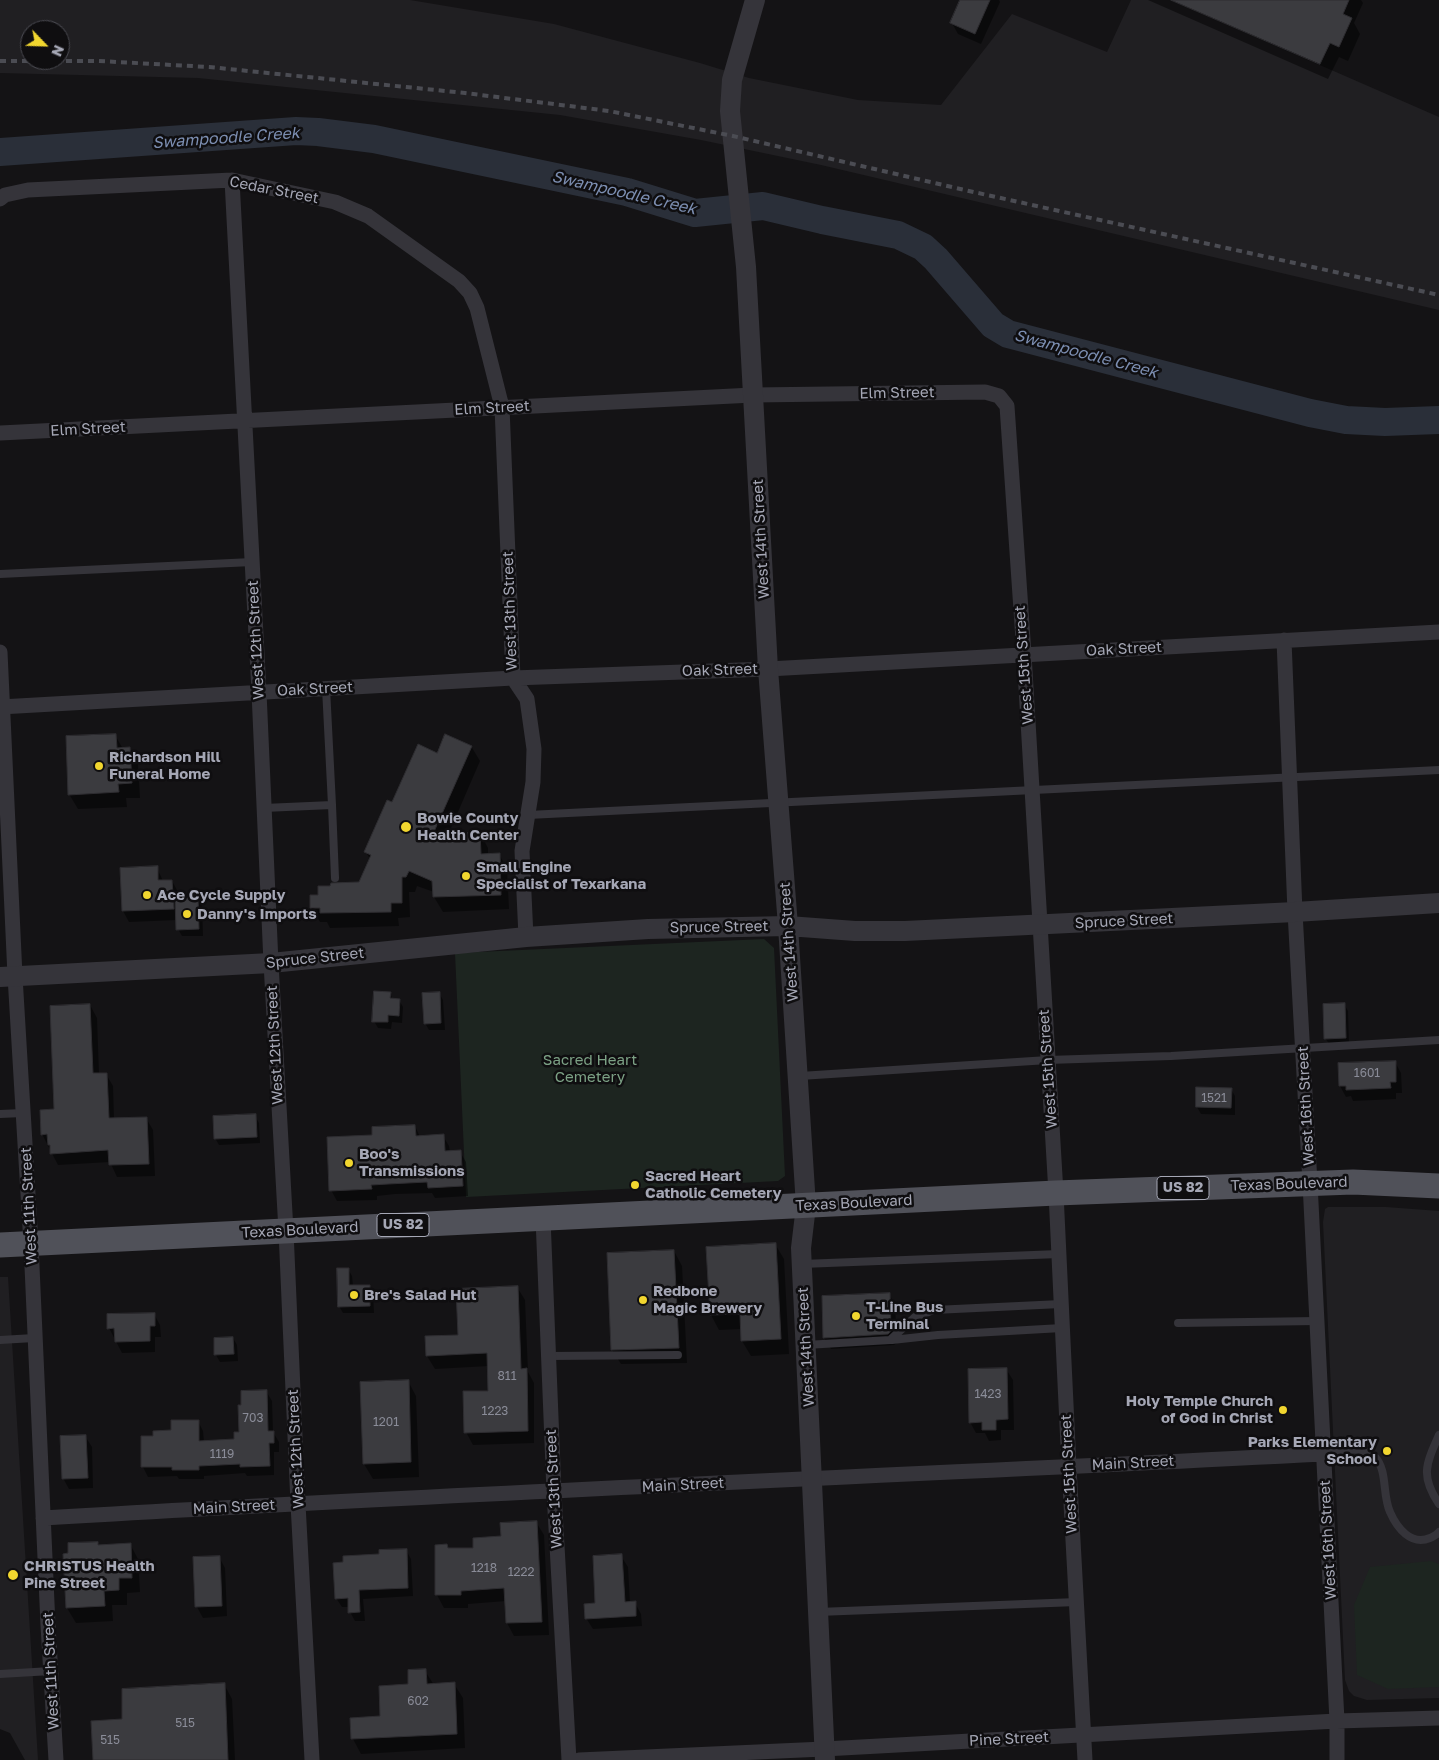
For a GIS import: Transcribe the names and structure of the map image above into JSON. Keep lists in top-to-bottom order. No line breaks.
{"streets":{"main road":["Texas Boulevard","US 82"],"street":["Cedar Street","Elm Street","West 14th Street","West 13th Street","West 12th Street","Oak Street","West 15th Street","Spruce Street","West 16th Street","West 11th Street","Main Street","Pine Street"]},"crossings":[["Cedar Street","West 13th Street"],["Cedar Street","West 12th Street"],["Elm Street","West 14th Street"],["Elm Street","West 13th Street"],["Elm Street","West 12th Street"],["Elm Street","West 15th Street"],["West 14th Street","Oak Street"],["West 14th Street","Spruce Street"],["West 14th Street","Texas Boulevard"],["West 14th Street","Main Street"],["West 14th Street","Pine Street"],["West 13th Street","Oak Street"],["West 13th Street","Spruce Street"],["West 13th Street","Texas Boulevard"],["West 13th Street","Main Street"],["West 12th Street","Oak Street"],["West 12th Street","Spruce Street"],["West 12th Street","Texas Boulevard"],["West 12th Street","Main Street"],["Oak Street","West 15th Street"],["Oak Street","West 16th Street"],["Oak Street","West 11th Street"],["West 15th Street","Spruce Street"],["West 15th Street","Texas Boulevard"],["West 15th Street","Main Street"],["West 15th Street","Pine Street"],["Spruce Street","West 16th Street"],["Spruce Street","West 11th Street"],["West 16th Street","Texas Boulevard"],["West 16th Street","Main Street"],["West 16th Street","Pine Street"],["Texas Boulevard","West 11th Street"],["West 11th Street","Main Street"]],"water":["Swampoodle Creek"],"parks":["Sacred Heart Cemetery"],"places":["Richardson Hill Funeral Home","Bowie County Health Center","Small Engine Specialist of Texarkana","Ace Cycle Supply","Danny's Imports","Boo's Transmissions","Sacred Heart Catholic Cemetery","Bre's Salad Hut","Redbone Magic Brewery","T-Line Bus Terminal","Holy Temple Church of God in Christ","Parks Elementary School","CHRISTUS Health Pine Street"],"house_numbers":["1601","1521","811","1423","1223","703","1201","1119","1218","1222","602","515","515"],"north":"bottom right"}
